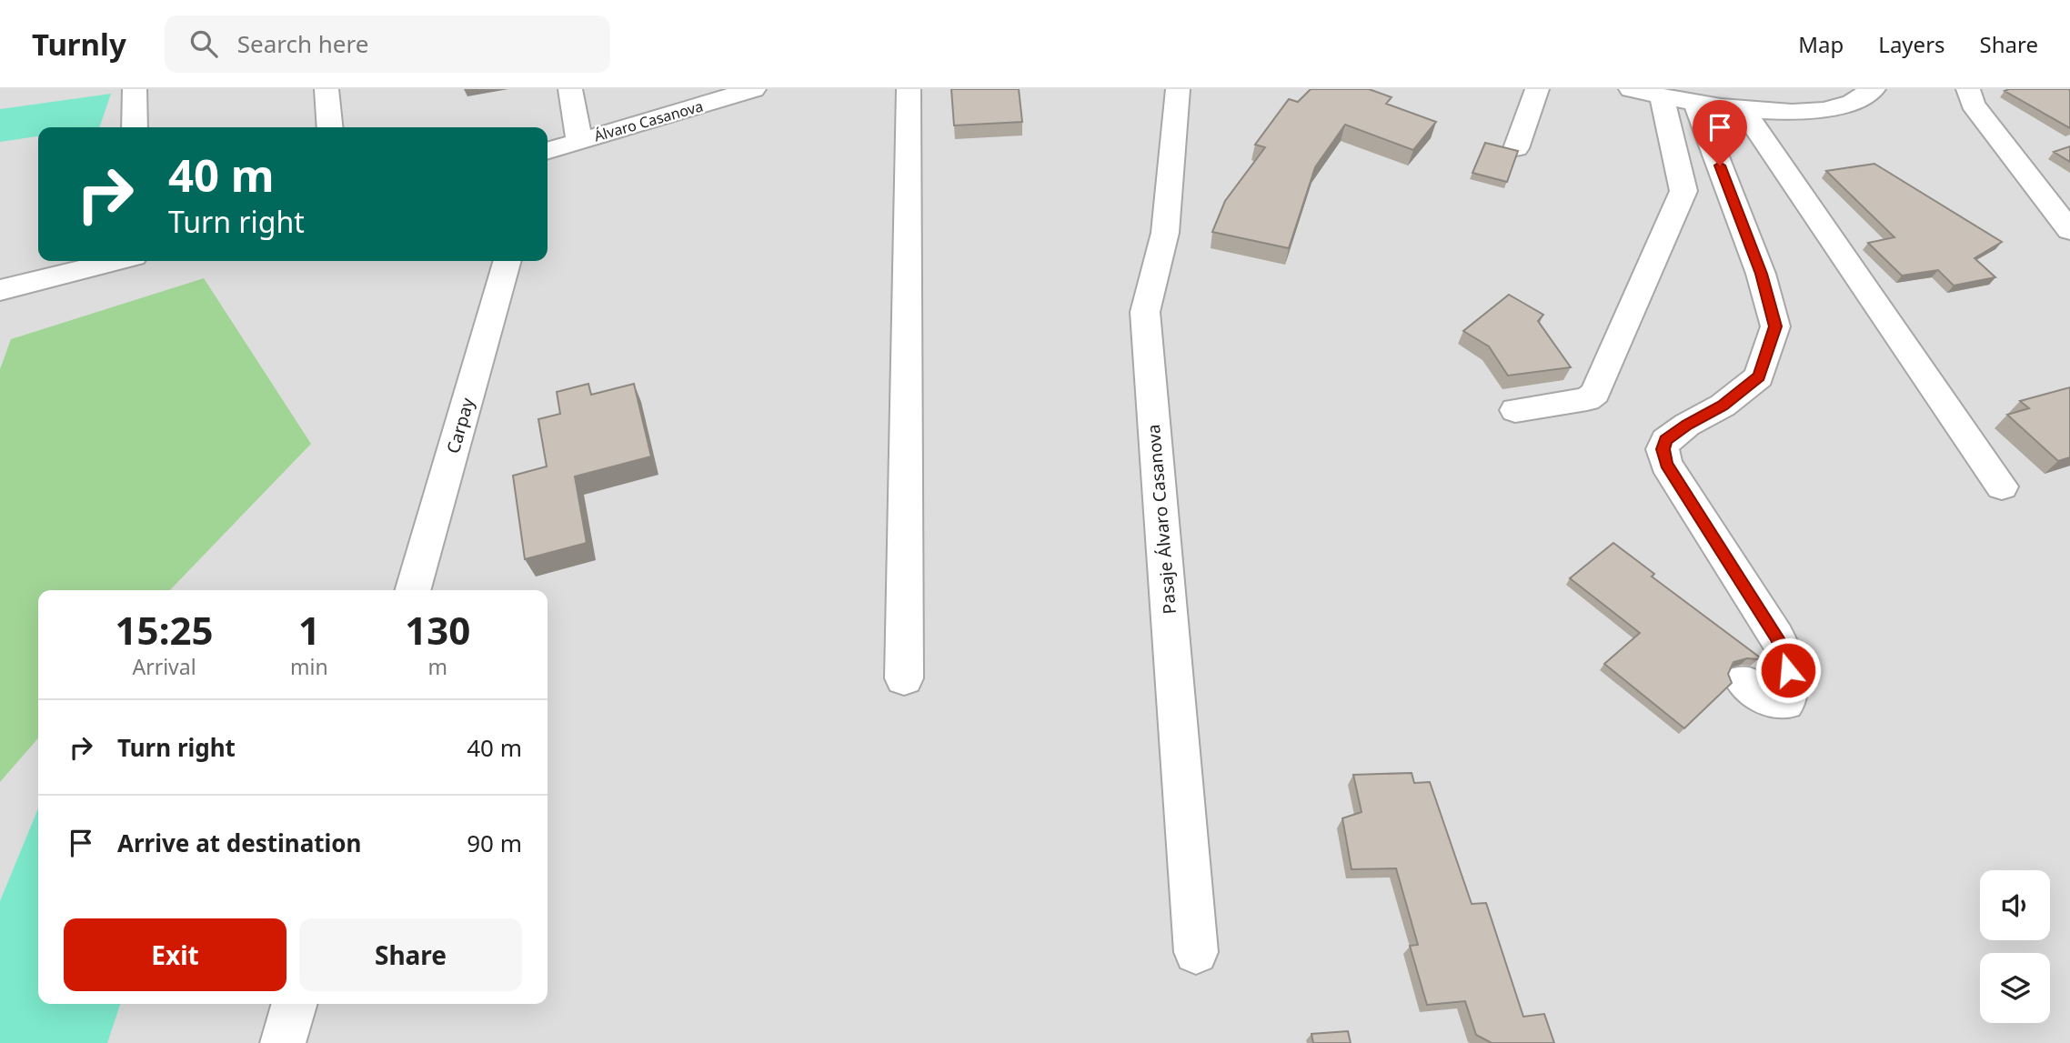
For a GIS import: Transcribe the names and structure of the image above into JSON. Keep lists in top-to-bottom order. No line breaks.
{"streets":{"street":["Álvaro Casanova","Carpay","Pasaje Álvaro Casanova"]},"page":{"header":"Turnly","search":"Search here","nav":["Map","Layers","Share"],"turn":["40 m","Turn right"],"eta":["15:25","Arrival","1","min","130","m"],"list":[{"name":"Turn right","value":"40 m"},{"name":"Arrive at destination","value":"90 m"}],"buttons":["Exit","Share"]}}
